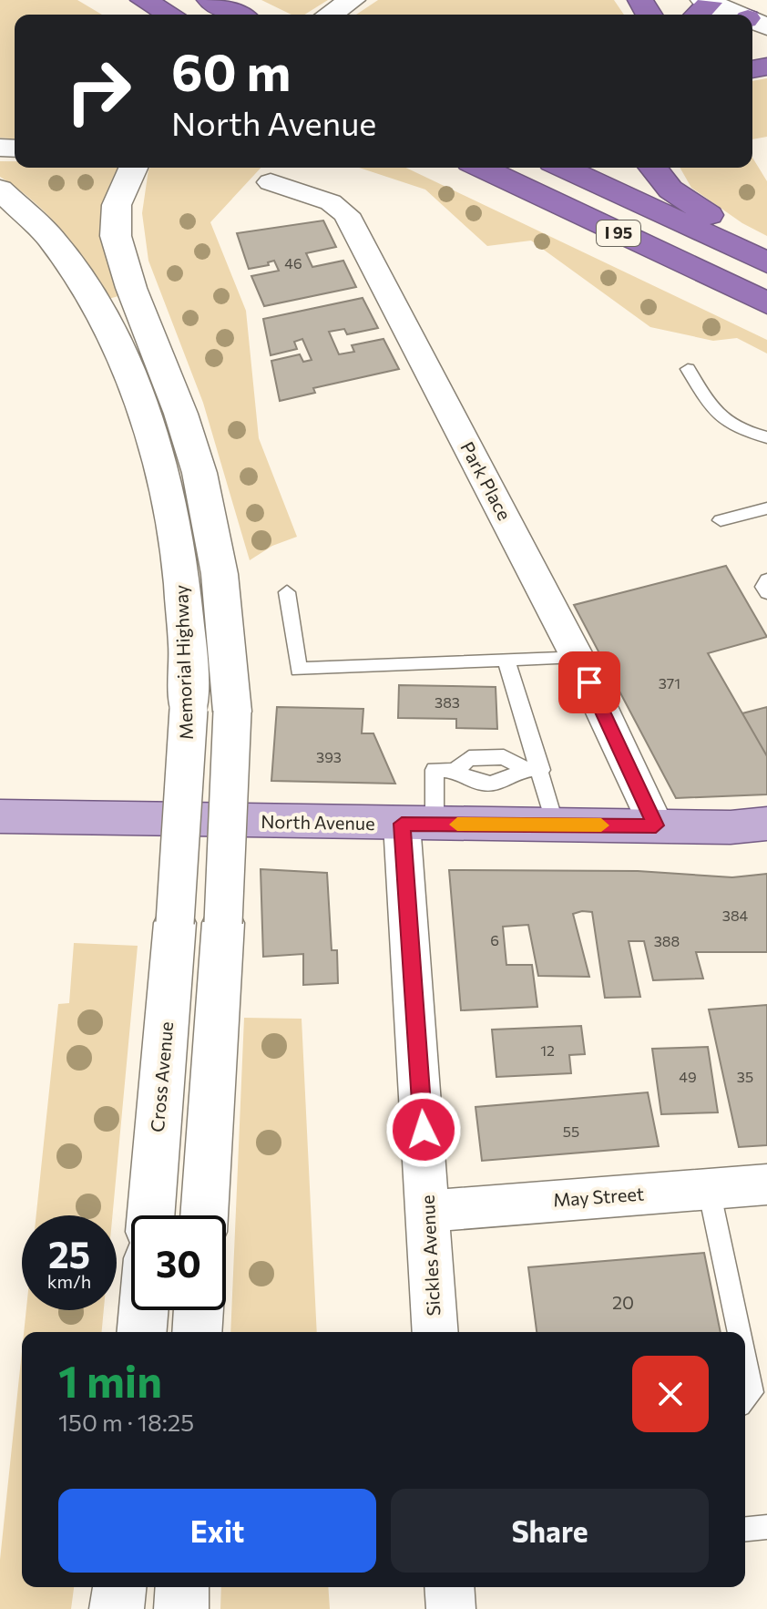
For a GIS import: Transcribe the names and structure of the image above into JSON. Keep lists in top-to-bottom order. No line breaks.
{"streets":{"highway":["I 95"],"main road":["Memorial Highway","North Avenue","Cross Avenue"],"street":["Park Place","May Street","Sickles Avenue"]},"crossings":[["Park Place","North Avenue"],["Memorial Highway","Cross Avenue"],["North Avenue","Sickles Avenue"],["May Street","Sickles Avenue"]],"house_numbers":["46","371","383","393","384","6","388","12","49","35","55","20"],"page":{"turn":["60 m","North Avenue"],"speed":"25 km/h","limit":"30","heading":["1 min","150 m · 18:25"],"buttons":["Exit","Share"]}}
